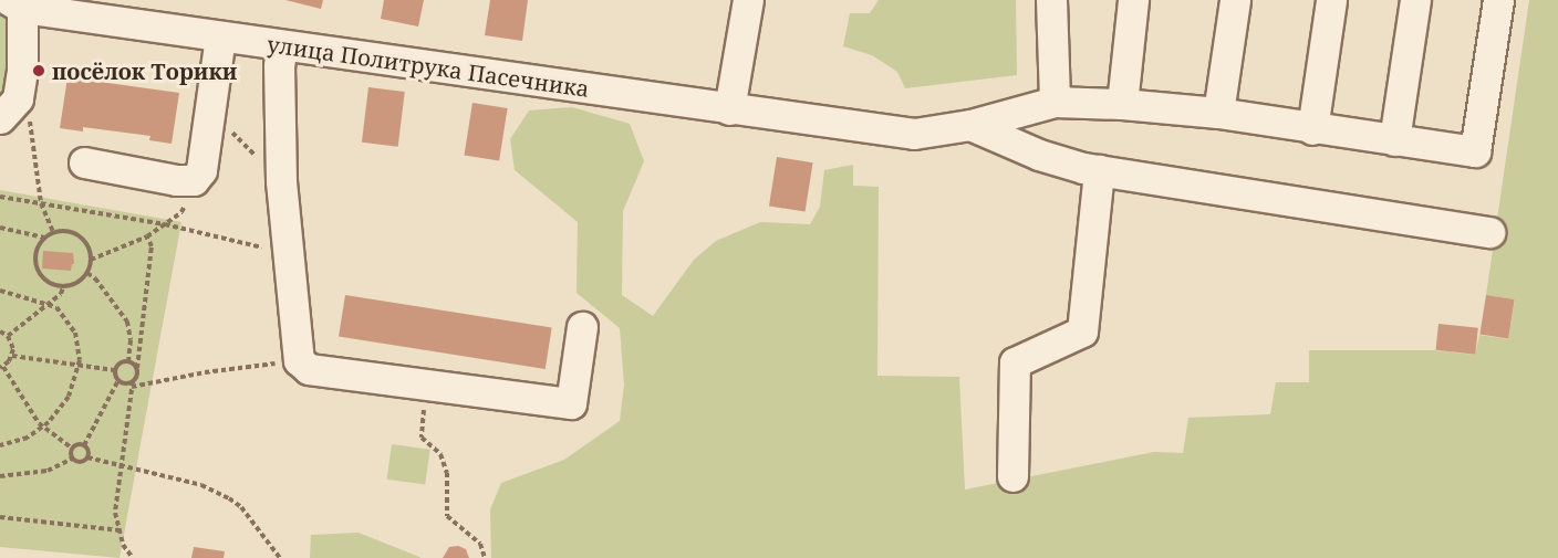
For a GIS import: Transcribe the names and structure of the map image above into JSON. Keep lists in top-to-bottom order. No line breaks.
{"streets":{"street":["улица Политрука Пасечника"]},"places":["посёлок Торики"]}
